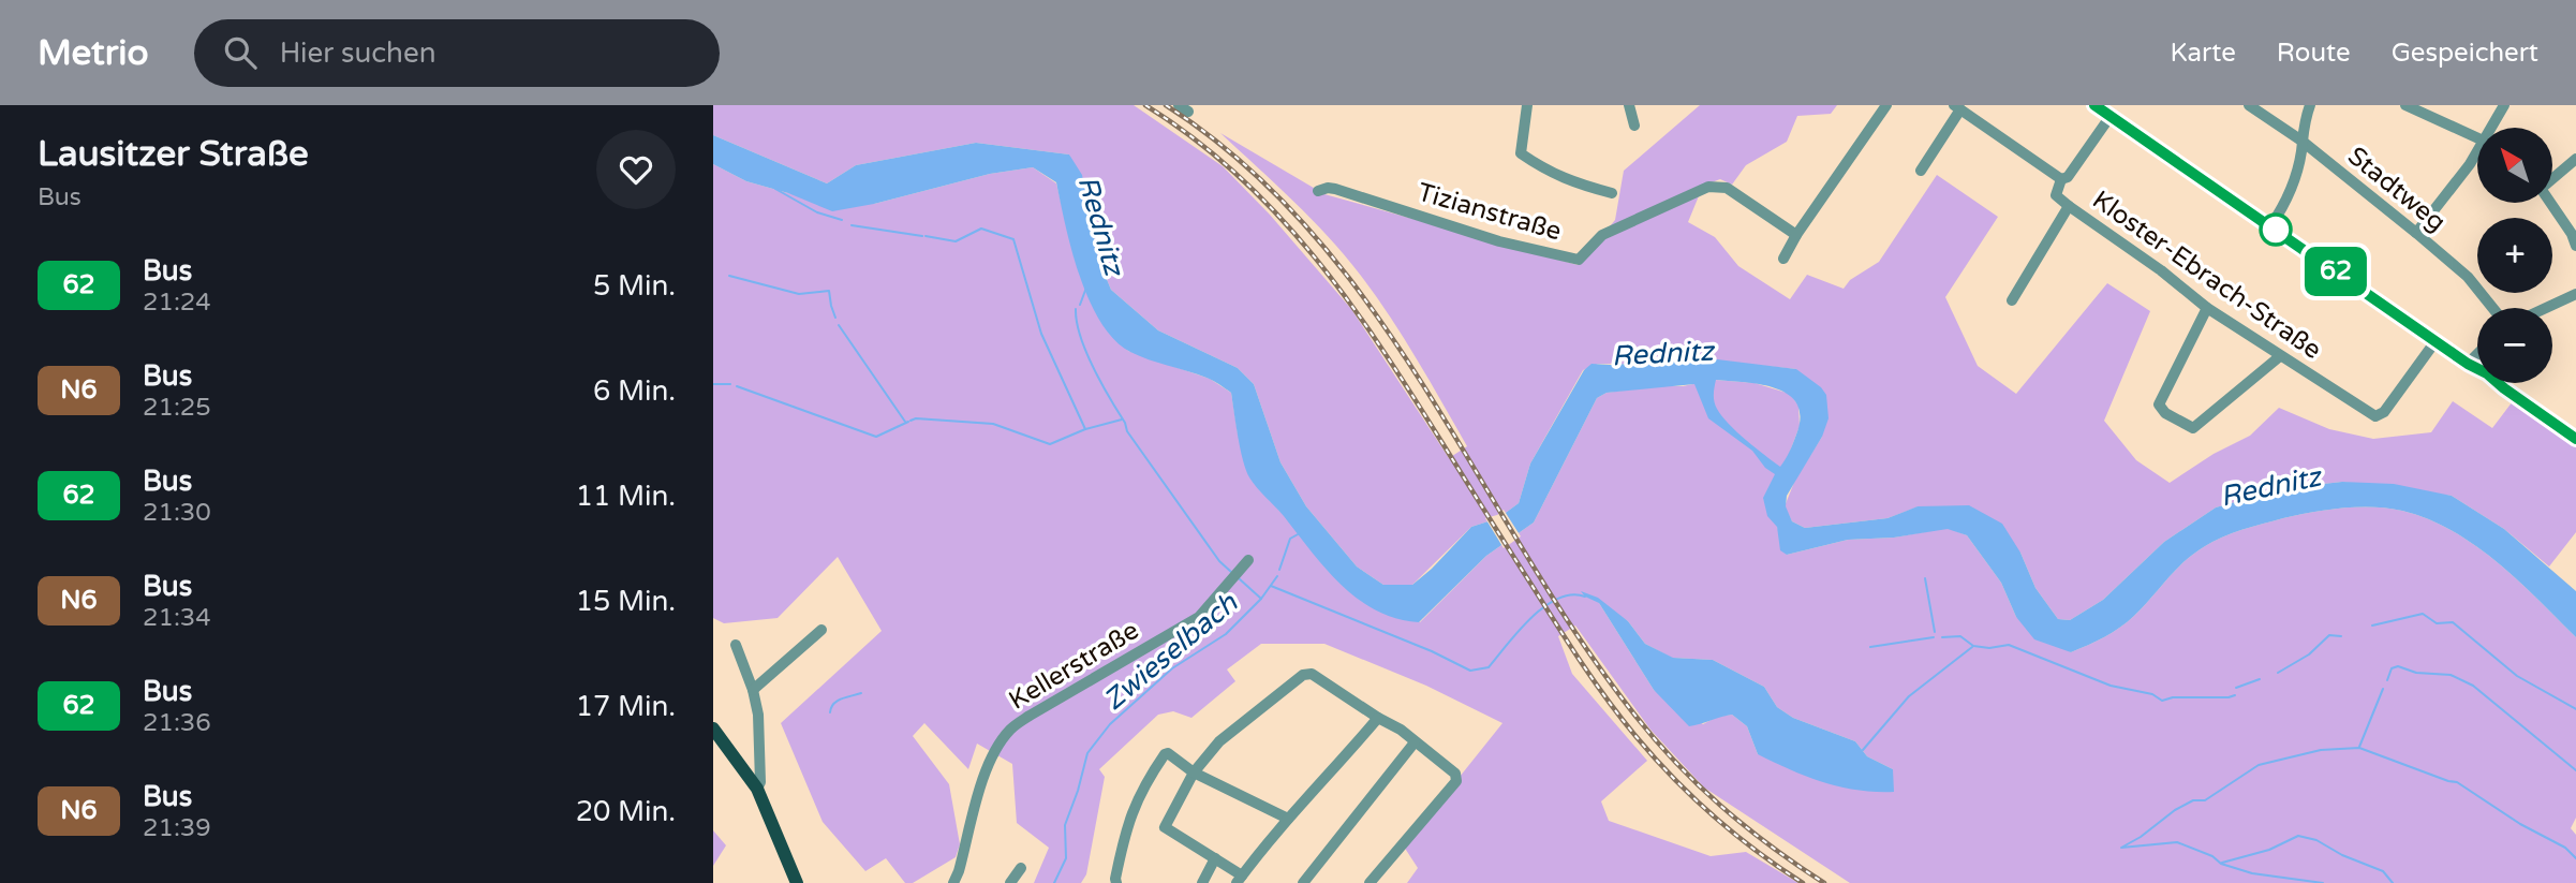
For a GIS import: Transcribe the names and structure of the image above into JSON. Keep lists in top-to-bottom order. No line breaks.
{"streets":{"street":["Stadtweg","Tizianstraße","Kloster-Ebrach-Straße","Kellerstraße"]},"water":["Rednitz","Zwieselbach"],"lines":["bus line 62"],"north":"top left","page":{"header":"Metrio","search":"Hier suchen","nav":["Karte","Route","Gespeichert"],"heading":["Lausitzer Straße","Bus"],"on_map":"62","map_buttons":["+","−"],"list":[{"mark":"62","name":"Bus","note":"21:24","value":"5 Min."},{"mark":"N6","name":"Bus","note":"21:25","value":"6 Min."},{"mark":"62","name":"Bus","note":"21:30","value":"11 Min."},{"mark":"N6","name":"Bus","note":"21:34","value":"15 Min."},{"mark":"62","name":"Bus","note":"21:36","value":"17 Min."},{"mark":"N6","name":"Bus","note":"21:39","value":"20 Min."}]}}
